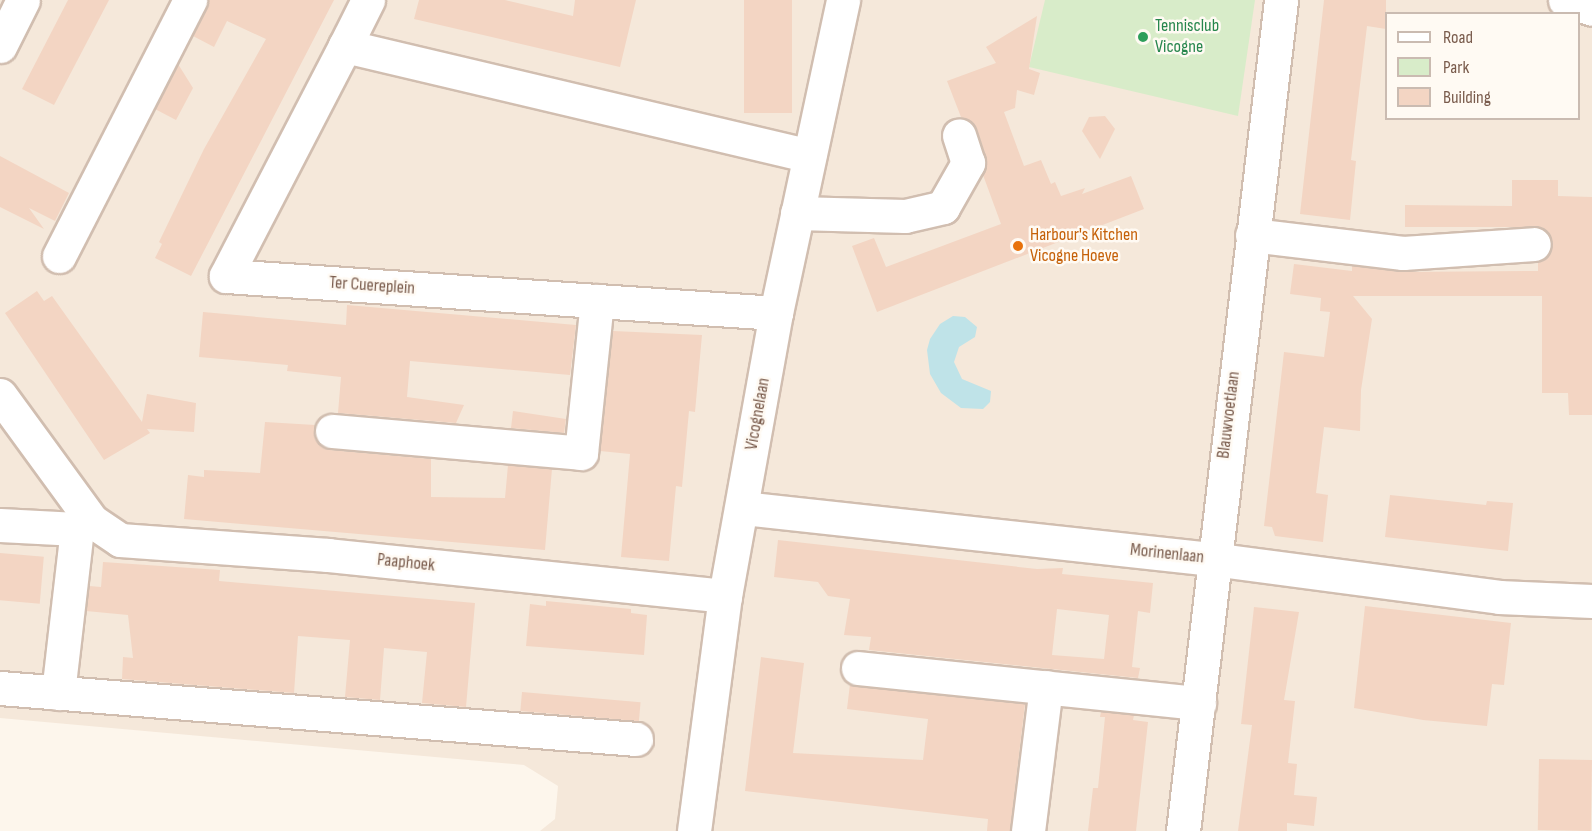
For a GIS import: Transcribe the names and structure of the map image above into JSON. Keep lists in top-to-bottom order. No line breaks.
{"streets":{"street":["Ter Cuereplein","Vicognelaan","Blauwvoetlaan","Morinenlaan","Paaphoek"]},"crossings":[["Ter Cuereplein","Vicognelaan"],["Vicognelaan","Morinenlaan"],["Vicognelaan","Paaphoek"],["Blauwvoetlaan","Morinenlaan"]],"places":["Tennisclub Vicogne","Harbour's Kitchen Vicogne Hoeve"],"legend":["Road","Park","Building"]}
